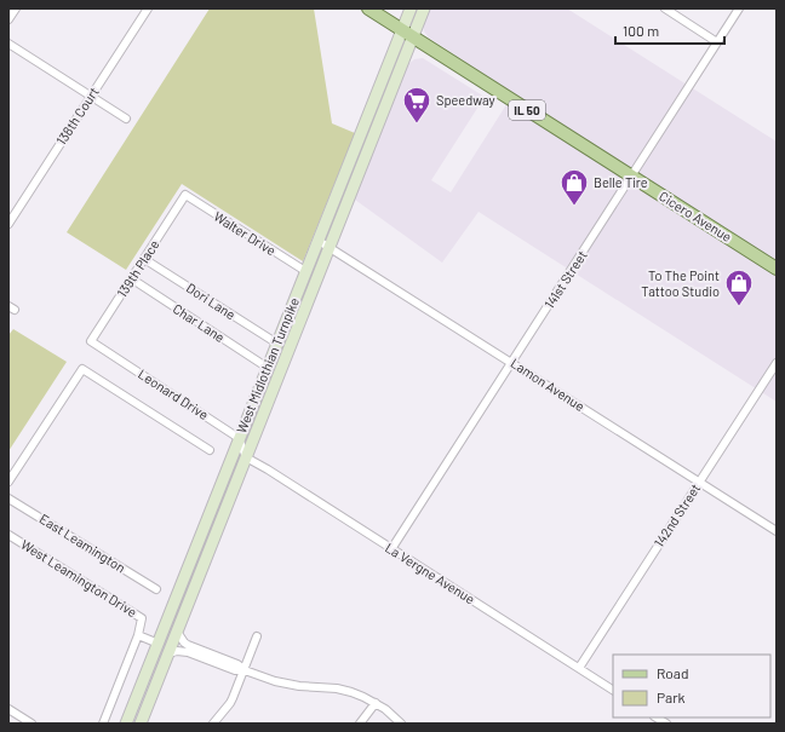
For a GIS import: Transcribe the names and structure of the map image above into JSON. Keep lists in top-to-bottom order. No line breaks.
{"streets":{"main road":["IL 50","Cicero Avenue","West Midlothian Turnpike"],"street":["138th Court","Walter Drive","139th Place","141st Street","Dori Lane","Char Lane","Lamon Avenue","Leonard Drive","142nd Street","East Leamington","La Vergne Avenue","West Leamington Drive"]},"crossings":[["Cicero Avenue","141st Street"],["Cicero Avenue","West Midlothian Turnpike"],["Walter Drive","139th Place"],["Walter Drive","West Midlothian Turnpike"],["139th Place","Dori Lane"],["139th Place","Char Lane"],["139th Place","Leonard Drive"],["141st Street","Lamon Avenue"],["141st Street","La Vergne Avenue"],["Dori Lane","West Midlothian Turnpike"],["Char Lane","West Midlothian Turnpike"],["West Midlothian Turnpike","Lamon Avenue"],["West Midlothian Turnpike","Leonard Drive"],["West Midlothian Turnpike","La Vergne Avenue"],["West Midlothian Turnpike","West Leamington Drive"],["Lamon Avenue","142nd Street"],["142nd Street","La Vergne Avenue"]],"places":{"supermarket":["Speedway"],"shop":["Belle Tire","To The Point Tattoo Studio"]},"legend":["Road","Park"],"scale_bar":"100 m"}
